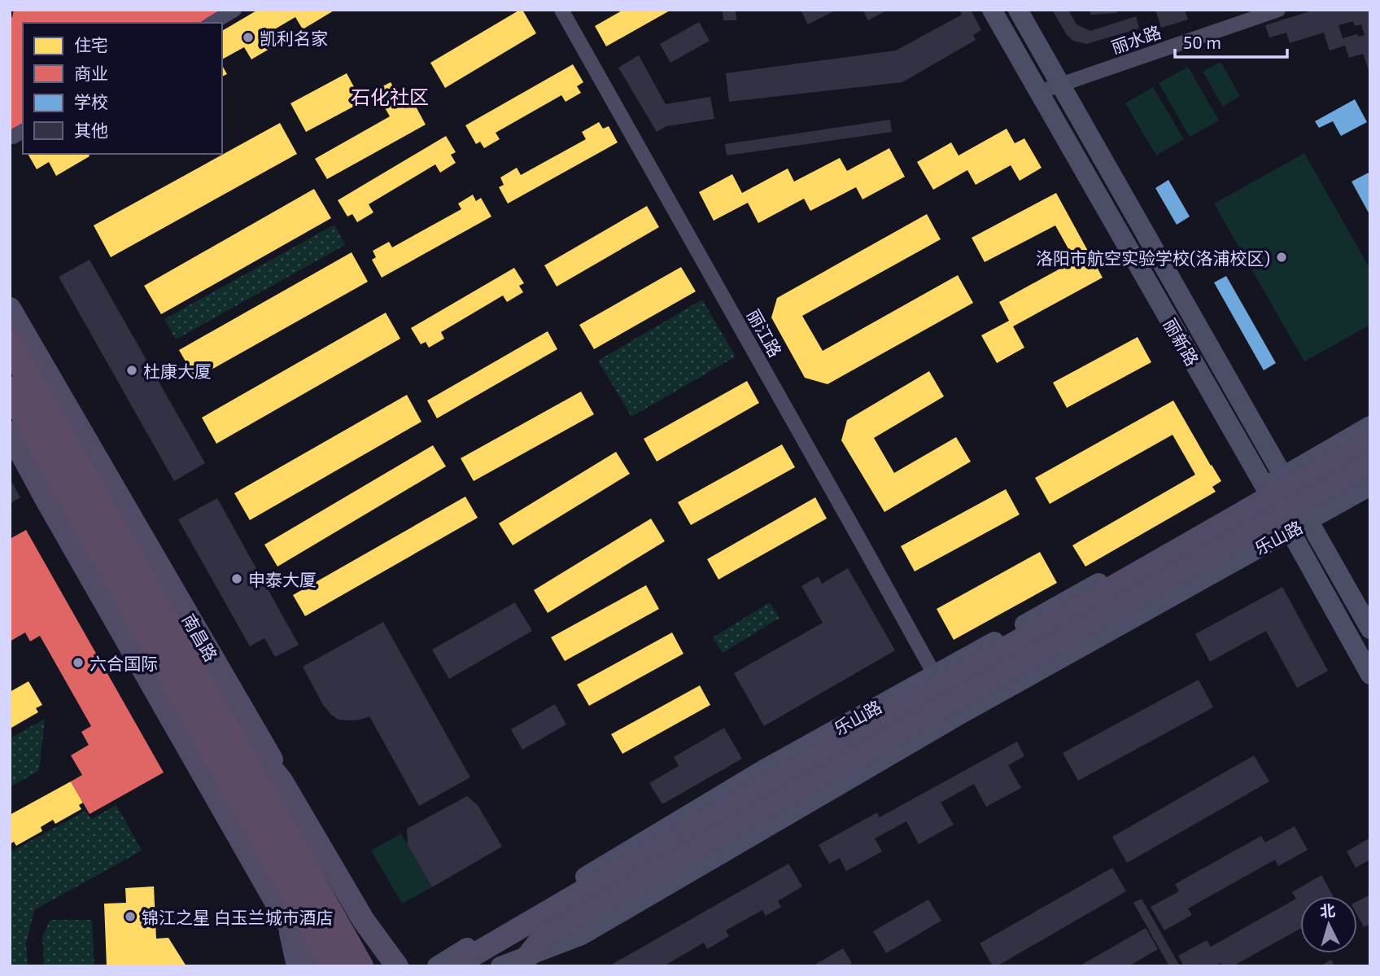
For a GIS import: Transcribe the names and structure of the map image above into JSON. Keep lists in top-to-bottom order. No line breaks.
{"streets":{"highway":["南昌路"],"main road":["丽新路","乐山路"],"street":["丽水路","丽江路"]},"crossings":[["丽水路","丽新路"],["丽江路","乐山路"],["丽新路","乐山路"]],"districts":["石化社区"],"places":["凯利名家","洛阳市航空实验学校(洛浦校区)","杜康大厦","申泰大厦","六合国际","锦江之星 白玉兰城市酒店"],"legend":["住宅","商业","学校","其他"],"scale_bar":"50 m","north":"top"}
